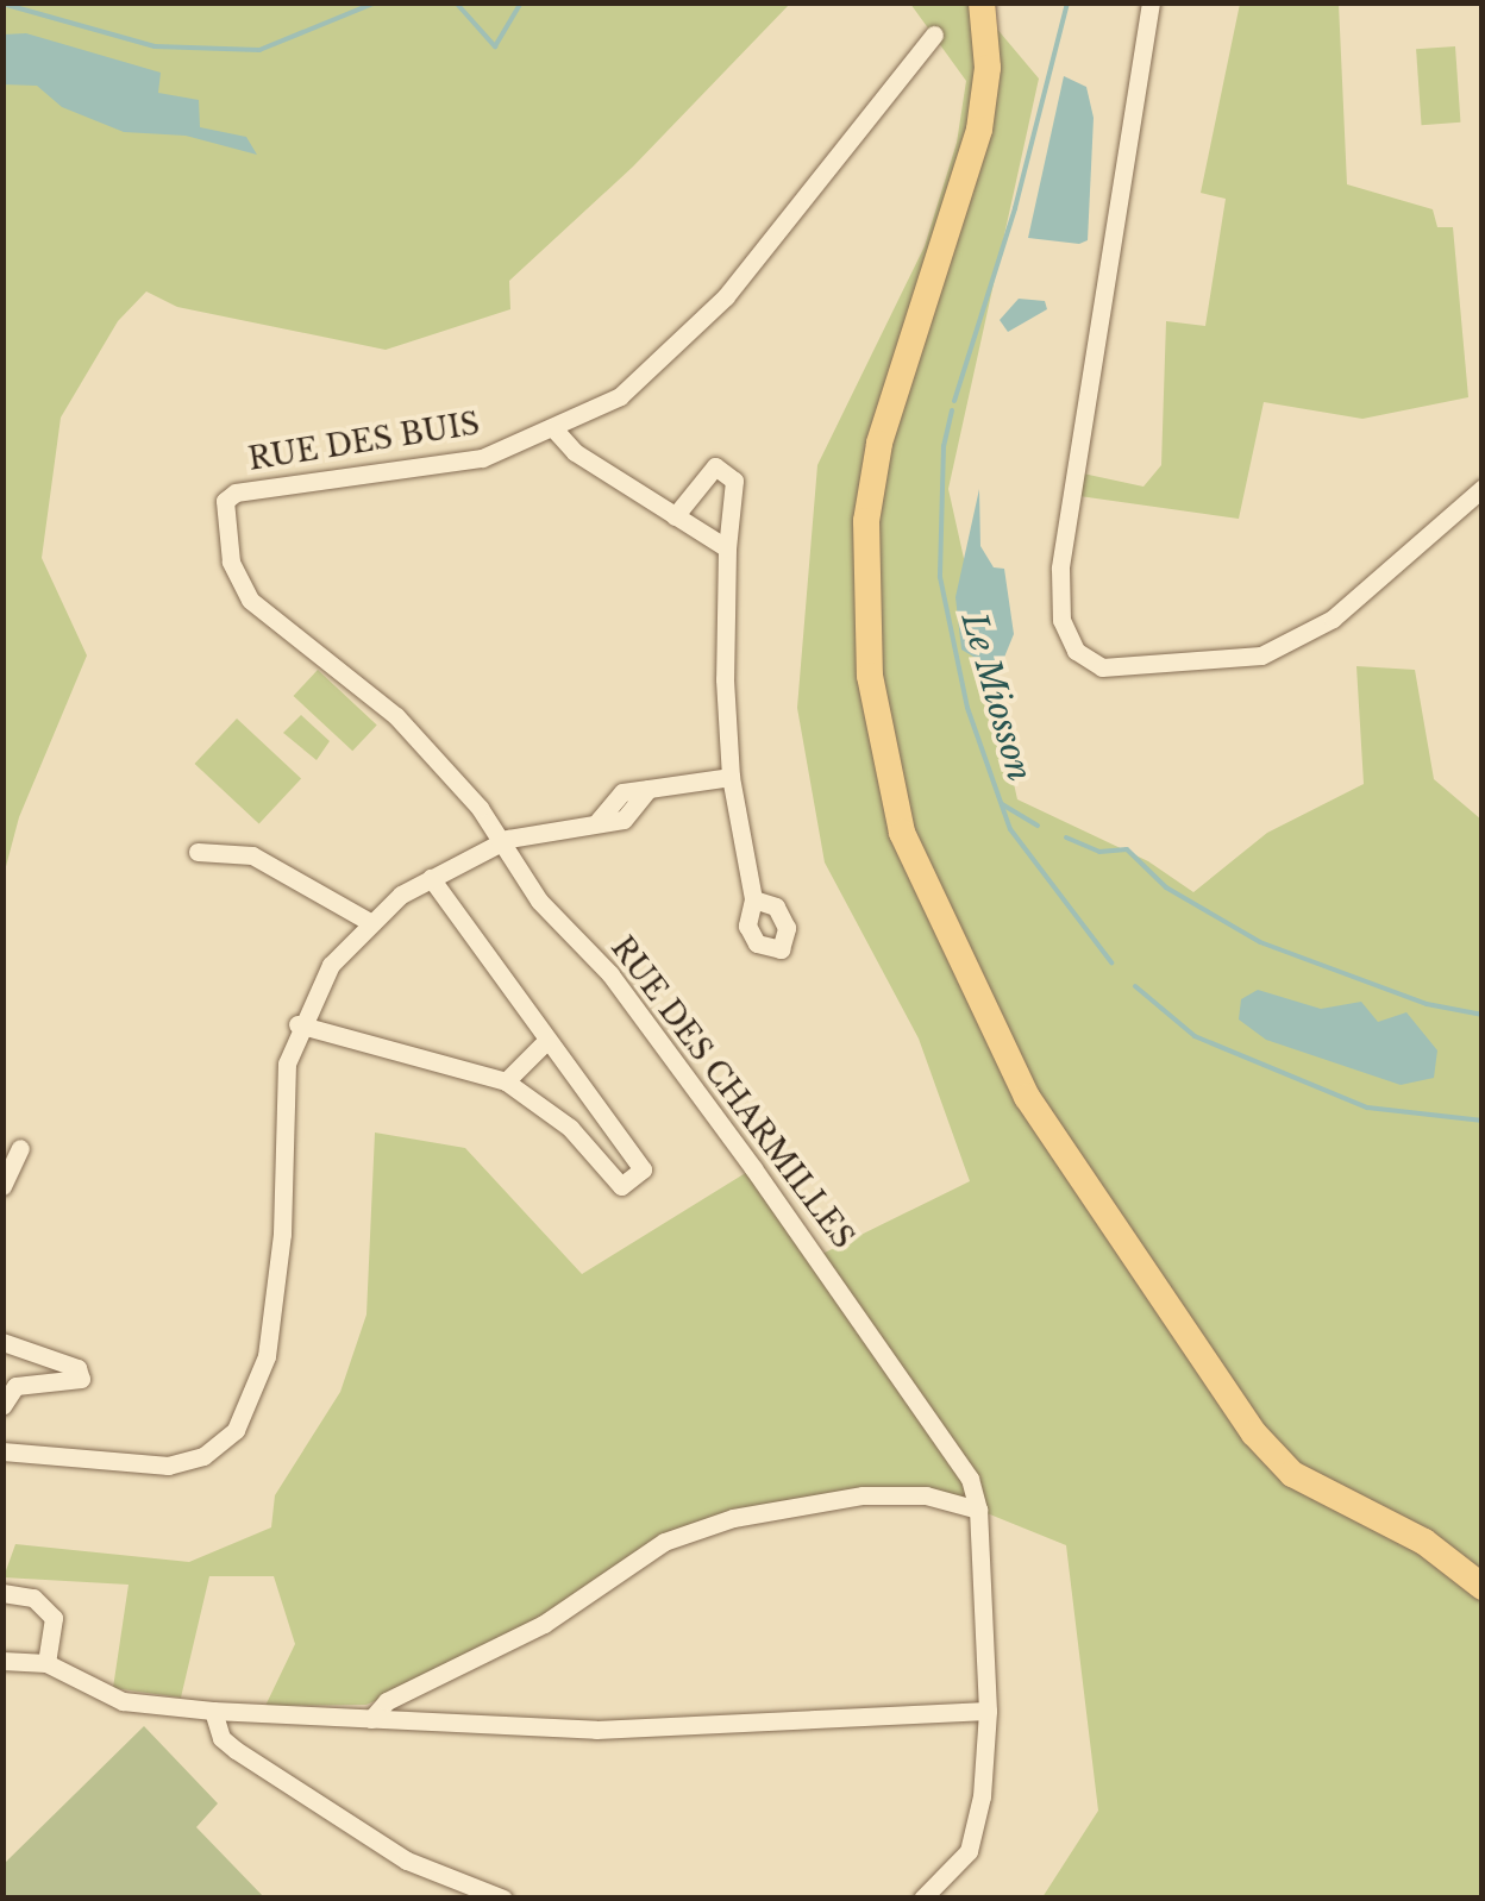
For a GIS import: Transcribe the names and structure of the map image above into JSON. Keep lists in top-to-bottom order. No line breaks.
{"streets":{"street":["RUE DES BUIS","RUE DES CHARMILLES"]},"crossings":[["RUE DES BUIS","RUE DES CHARMILLES"]],"water":["Le Miosson"]}
